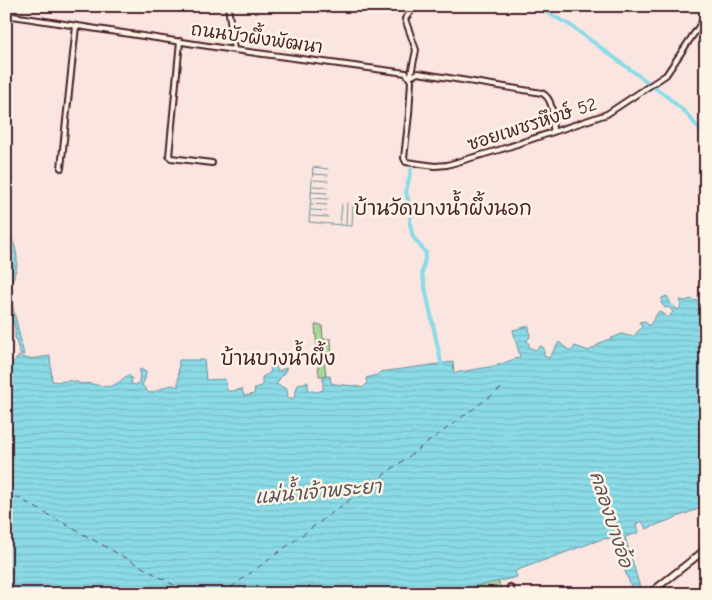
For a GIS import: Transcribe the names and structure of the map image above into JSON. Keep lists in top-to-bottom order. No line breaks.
{"streets":{"street":["ถนนบัวผึ้งพัฒนา","ซอยเพชรหึงษ์ 52"]},"crossings":[["ถนนบัวผึ้งพัฒนา","ซอยเพชรหึงษ์ 52"]],"districts":["บ้านวัดบางน้ำผึ้งนอก","บ้านบางน้ำผึ้ง"],"water":["แม่น้ำเจ้าพระยา","คลองบางอ้อ"]}
